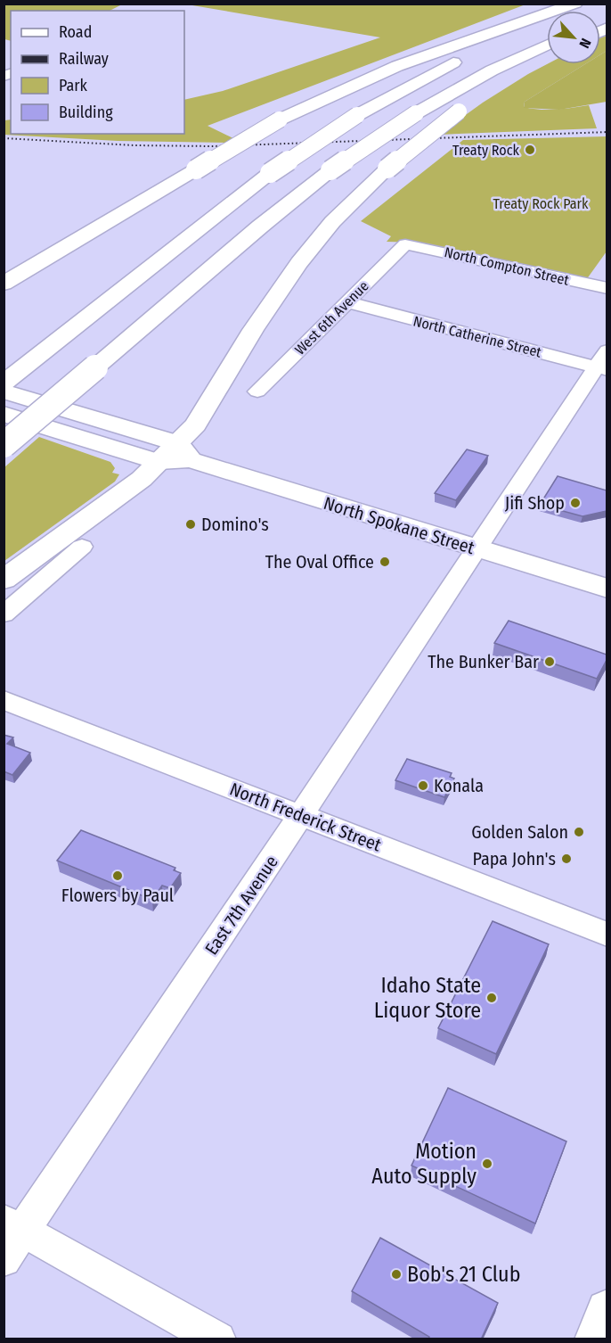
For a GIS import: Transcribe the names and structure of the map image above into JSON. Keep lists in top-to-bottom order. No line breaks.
{"streets":{"main road":["North Spokane Street"],"street":["North Compton Street","West 6th Avenue","North Catherine Street","North Frederick Street","East 7th Avenue"]},"crossings":[["North Compton Street","West 6th Avenue"],["West 6th Avenue","North Catherine Street"],["North Catherine Street","East 7th Avenue"],["North Spokane Street","East 7th Avenue"],["North Frederick Street","East 7th Avenue"]],"parks":["Treaty Rock Park"],"places":["Treaty Rock","Jifi Shop","Domino's","The Oval Office","The Bunker Bar","Konala","Golden Salon","Papa John's","Flowers by Paul","Idaho State Liquor Store","Motion Auto Supply","Bob's 21 Club"],"legend":["Road","Railway","Park","Building"],"north":"bottom right"}
